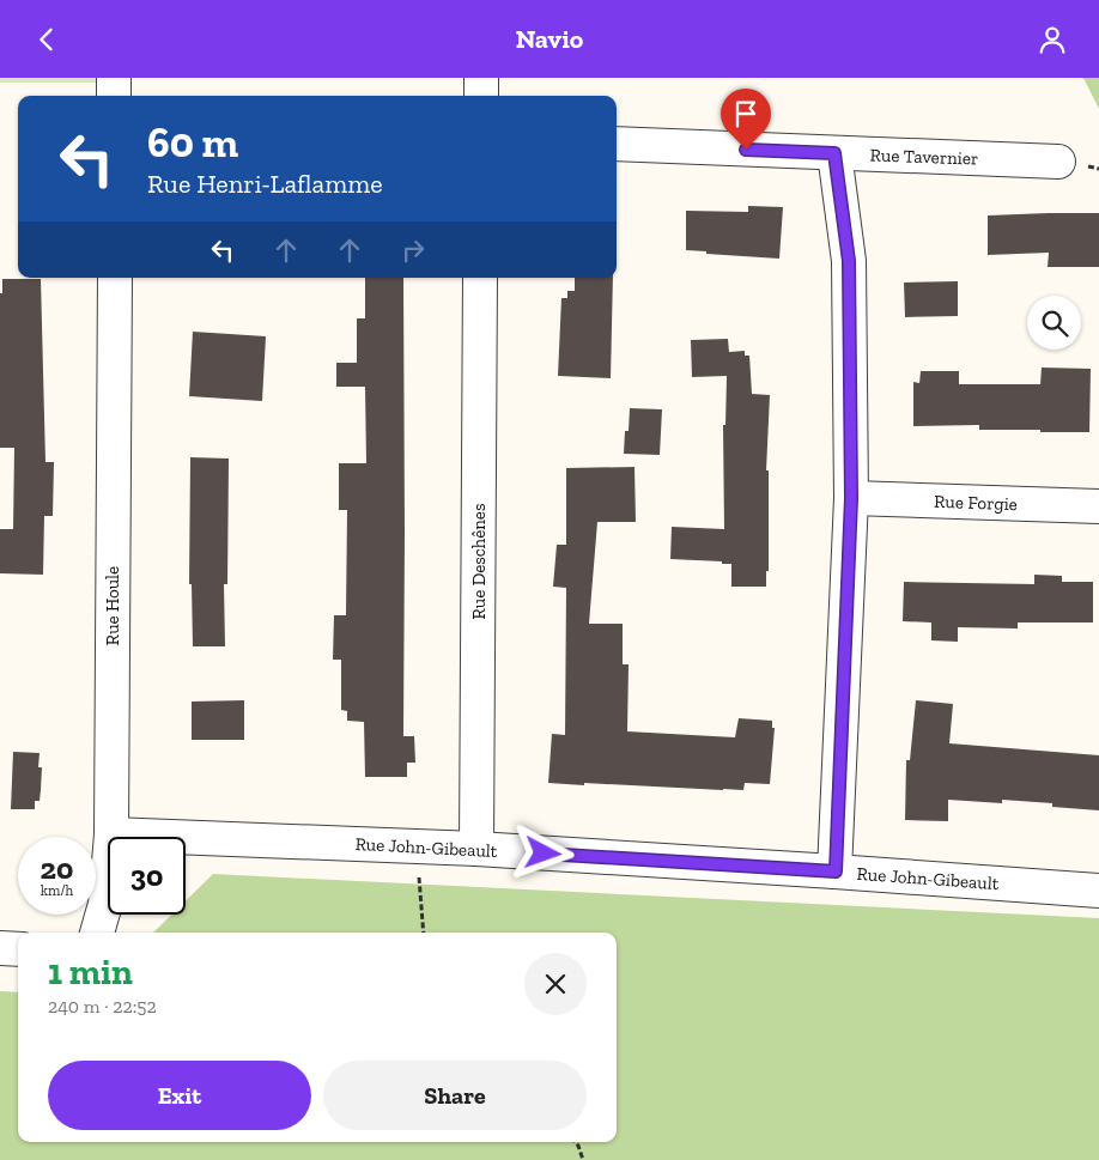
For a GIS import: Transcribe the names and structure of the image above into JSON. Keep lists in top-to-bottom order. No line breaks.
{"streets":{"street":["Rue Tavernier","Rue Forgie","Rue Deschênes","Rue Houle","Rue John-Gibeault"]},"crossings":[["Rue Deschênes","Rue John-Gibeault"],["Rue Houle","Rue John-Gibeault"]],"page":{"header":"Navio","turn":["60 m","Rue Henri-Laflamme"],"speed":"20 km/h","limit":"30","heading":["1 min","240 m · 22:52"],"buttons":["Exit","Share"]}}
